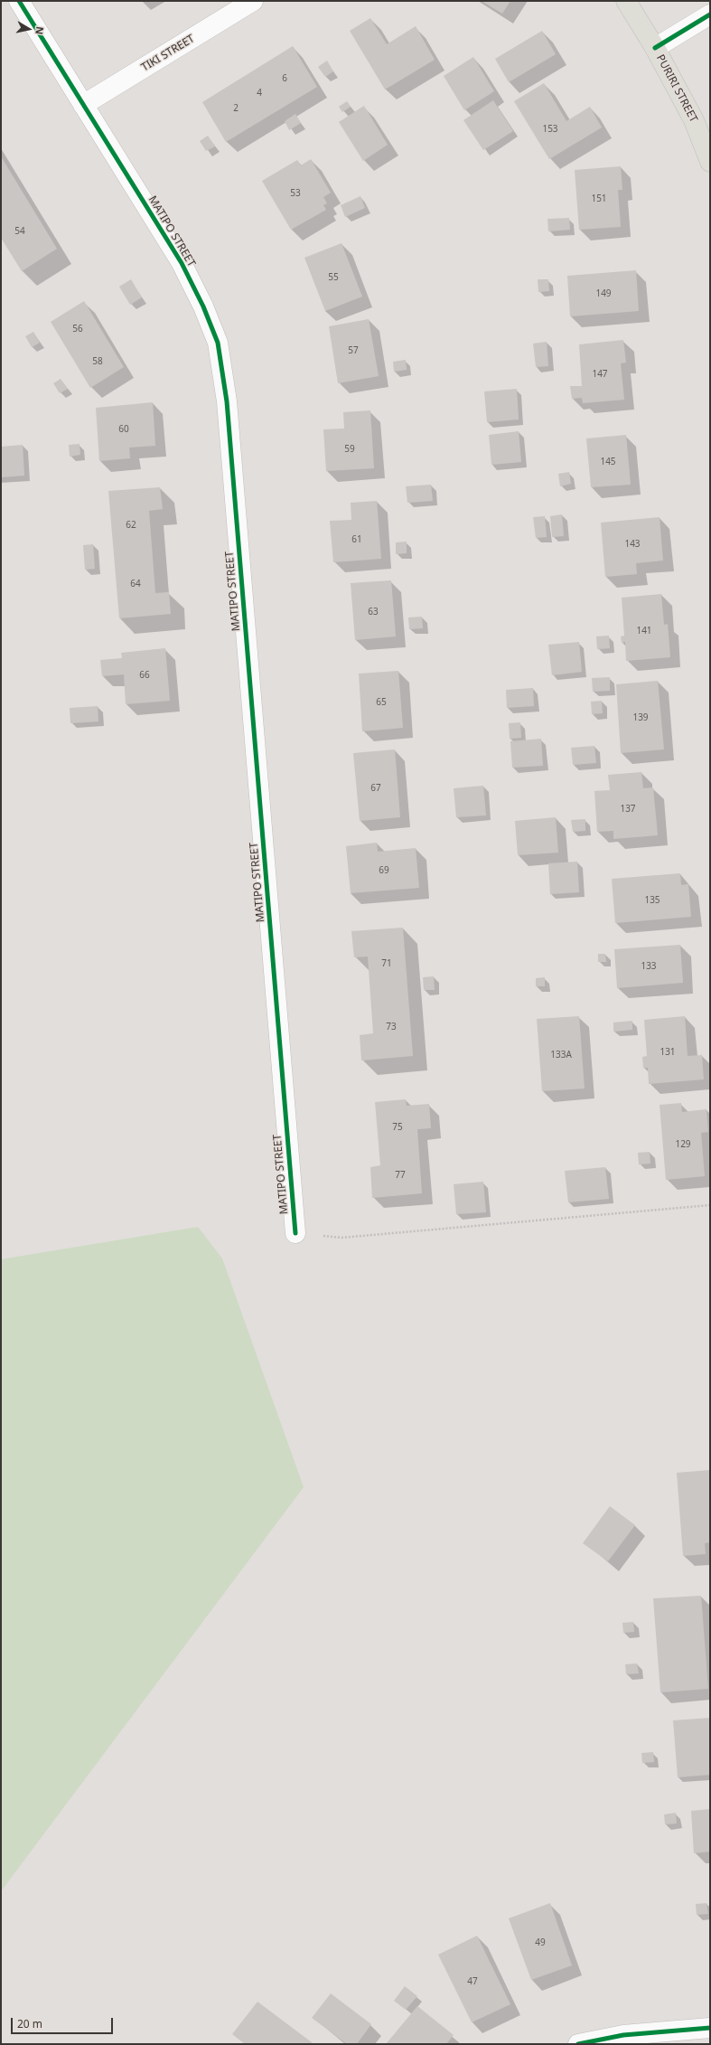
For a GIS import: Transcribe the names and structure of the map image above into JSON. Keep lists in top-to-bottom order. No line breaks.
{"streets":{"main road":["PURIRI STREET"],"street":["TIKI STREET","MATIPO STREET"]},"crossings":[["TIKI STREET","MATIPO STREET"]],"house_numbers":["6","4","2","153","53","151","54","55","149","56","57","58","147","60","59","145","62","61","143","64","63","141","66","65","139","67","137","69","135","71","133","73","131","133A","75","129","77","49","47"],"scale_bar":"20 m","north":"right"}
